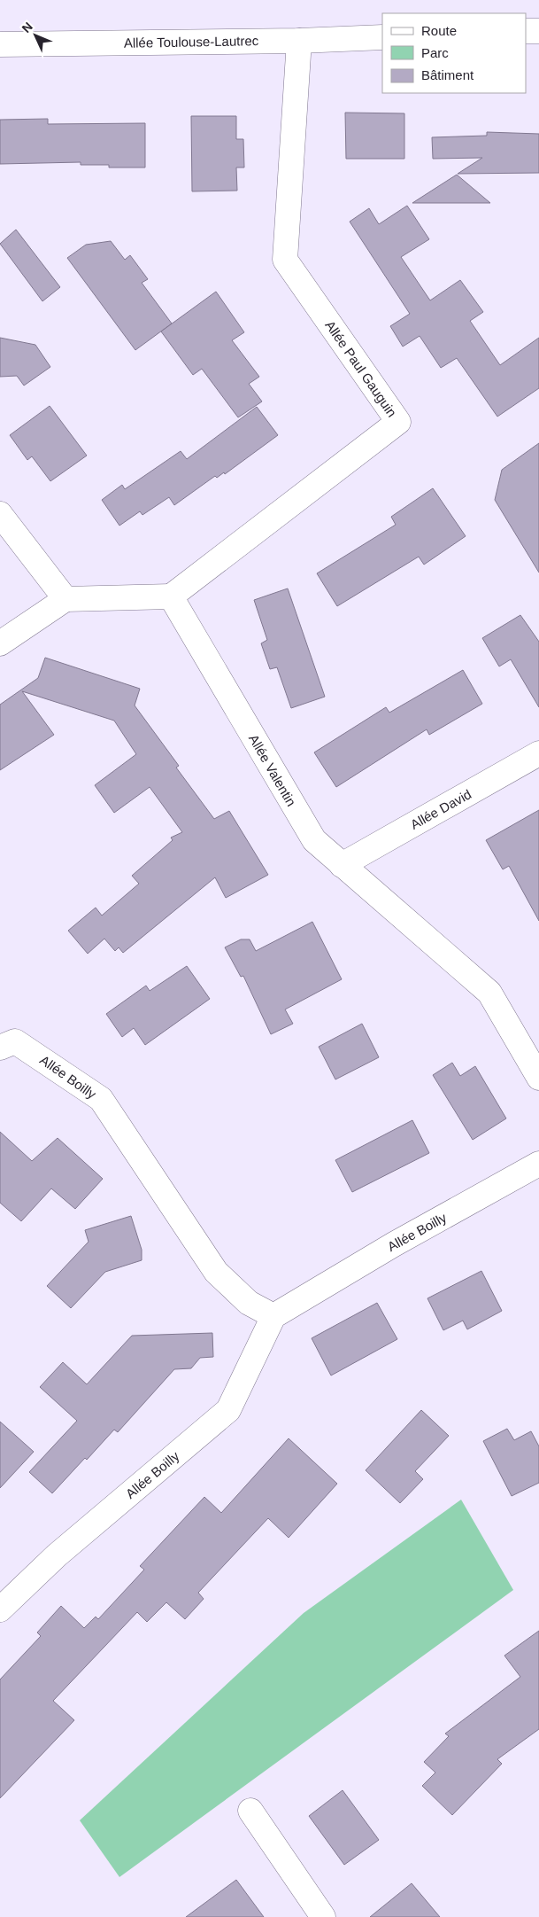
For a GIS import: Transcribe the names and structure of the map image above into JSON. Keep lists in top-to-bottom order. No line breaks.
{"streets":{"street":["Allée Toulouse-Lautrec","Allée Paul Gauguin","Allée Valentin","Allée David","Allée Boilly"]},"crossings":[["Allée Toulouse-Lautrec","Allée Paul Gauguin"],["Allée Paul Gauguin","Allée Valentin"],["Allée Valentin","Allée David"]],"legend":["Route","Parc","Bâtiment"],"north":"top left"}
